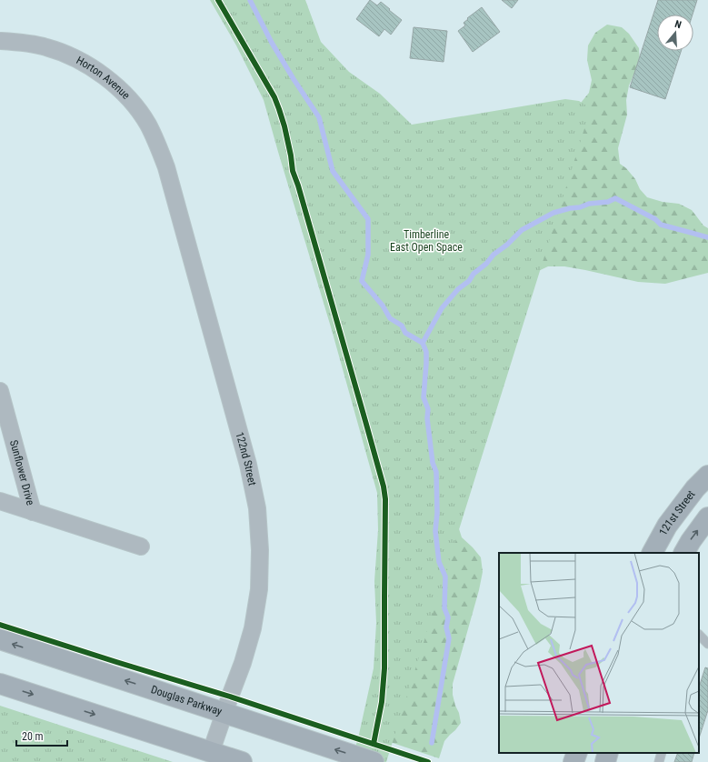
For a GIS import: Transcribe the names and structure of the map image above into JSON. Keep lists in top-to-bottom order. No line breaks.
{"streets":{"main road":["121st Street","Douglas Parkway"],"street":["Horton Avenue","122nd Street","Sunflower Drive"]},"crossings":[["Horton Avenue","122nd Street"],["122nd Street","Douglas Parkway"]],"parks":["Timberline East Open Space"],"scale_bar":"20 m","north":"top"}
